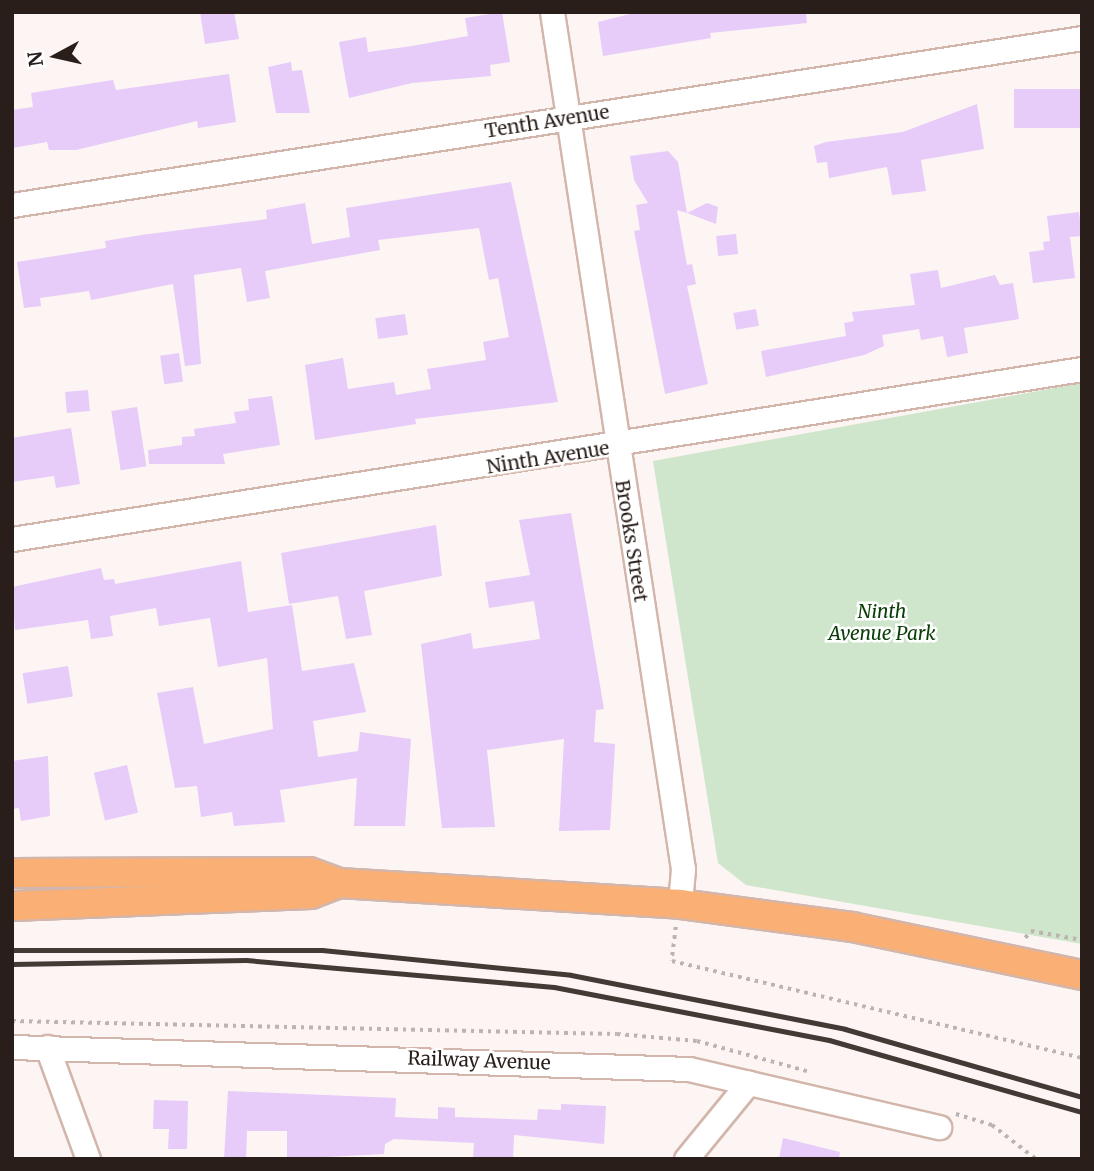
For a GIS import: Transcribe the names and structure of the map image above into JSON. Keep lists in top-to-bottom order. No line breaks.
{"streets":{"street":["Tenth Avenue","Ninth Avenue","Brooks Street","Railway Avenue"]},"crossings":[["Tenth Avenue","Brooks Street"],["Ninth Avenue","Brooks Street"]],"parks":["Ninth Avenue Park"],"north":"left"}
